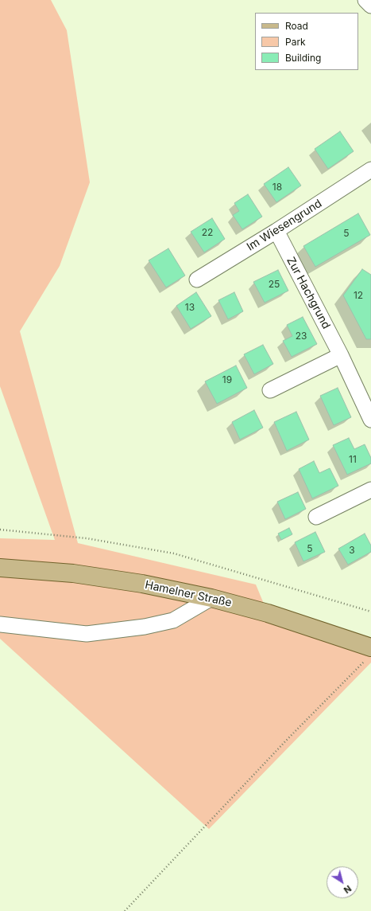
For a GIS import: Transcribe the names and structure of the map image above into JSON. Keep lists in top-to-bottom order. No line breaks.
{"streets":{"main road":["Hamelner Straße"],"street":["Im Wiesengrund","Zur Hachgrund"]},"crossings":[["Im Wiesengrund","Zur Hachgrund"]],"house_numbers":["18","22","5","25","12","13","23","19","11","5","3"],"legend":["Road","Park","Building"],"north":"bottom right"}
